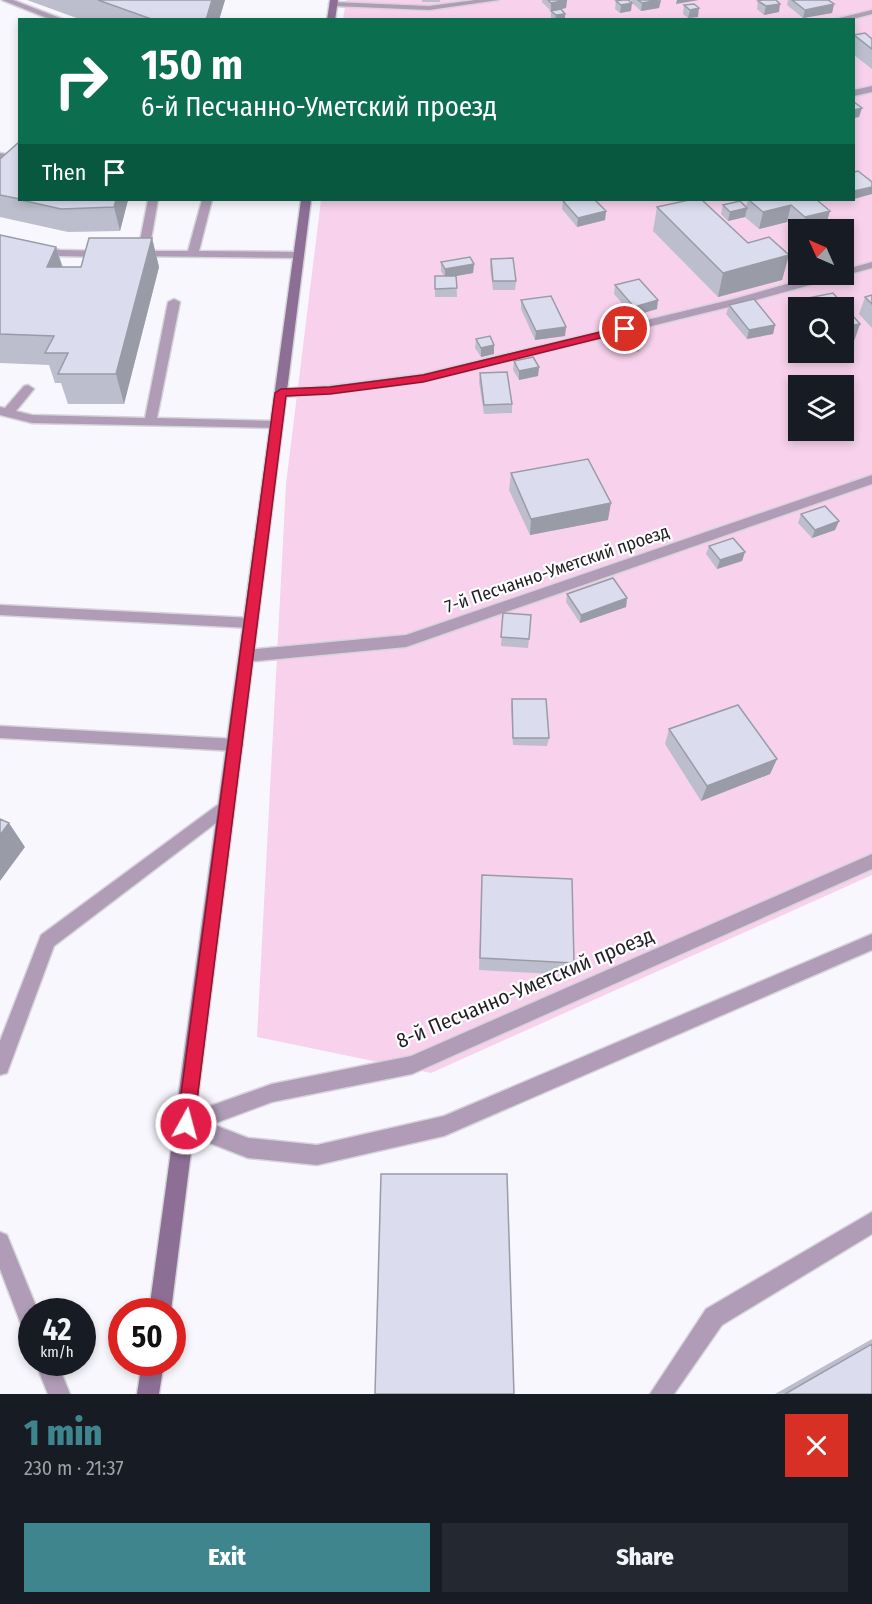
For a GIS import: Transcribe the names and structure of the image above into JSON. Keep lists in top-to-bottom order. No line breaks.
{"streets":{"street":["7-й Песчанно-Уметский проезд","8-й Песчанно-Уметский проезд"]},"north":"top left","page":{"turn":["150 m","6-й Песчанно-Уметский проезд"],"then":"Then","speed":"42 km/h","limit":"50","heading":["1 min","230 m · 21:37"],"buttons":["Exit","Share"]}}
